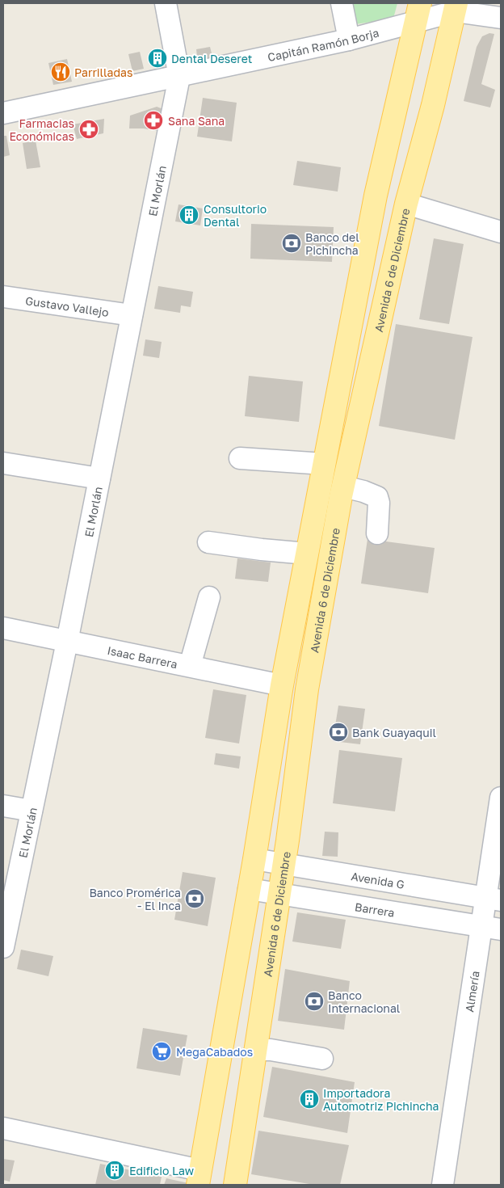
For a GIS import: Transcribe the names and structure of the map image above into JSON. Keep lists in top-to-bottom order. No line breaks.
{"streets":{"main road":["Avenida 6 de Diciembre"],"street":["Capitán Ramón Borja","El Morlán","Gustavo Vallejo","Isaac Barrera","Avenida G","Barrera","Almería"]},"crossings":[["Capitán Ramón Borja","El Morlán"],["Capitán Ramón Borja","Avenida 6 de Diciembre"],["El Morlán","Gustavo Vallejo"],["El Morlán","Isaac Barrera"],["Avenida 6 de Diciembre","Isaac Barrera"],["Avenida 6 de Diciembre","Avenida G"],["Avenida 6 de Diciembre","Barrera"],["Avenida G","Almería"],["Barrera","Almería"]],"places":{"building":["Dental Deseret","Consultorio Dental","Importadora Automotriz Pichincha","Edificio Law"],"restaurant":["Parrilladas"],"pharmacy":["Sana Sana","Farmacias Económicas"],"bank":["Banco del Pichincha","Bank Guayaquil","Banco Promérica - El Inca","Banco Internacional"],"supermarket":["MegaCabados"]}}
